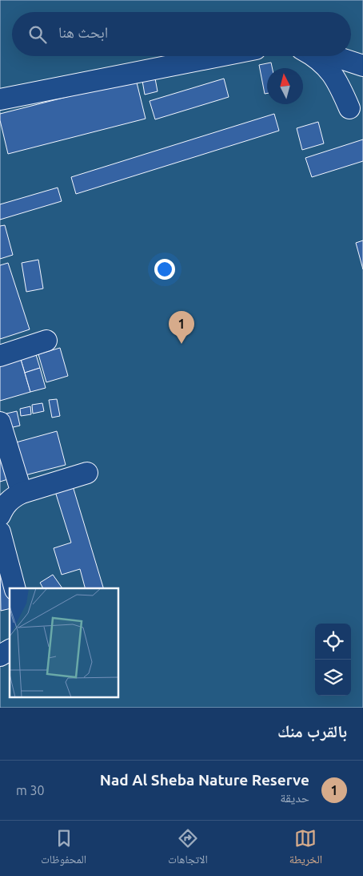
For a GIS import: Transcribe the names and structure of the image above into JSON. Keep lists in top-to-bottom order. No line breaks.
{"north":"top","page":{"search":"ابحث هنا","pins":"1","heading":"بالقرب منك","list":[{"mark":"1","name":"Nad Al Sheba Nature Reserve","note":"حديقة","value":"30 m"}],"nav":["الخريطة","الاتجاهات","المحفوظات"]}}
